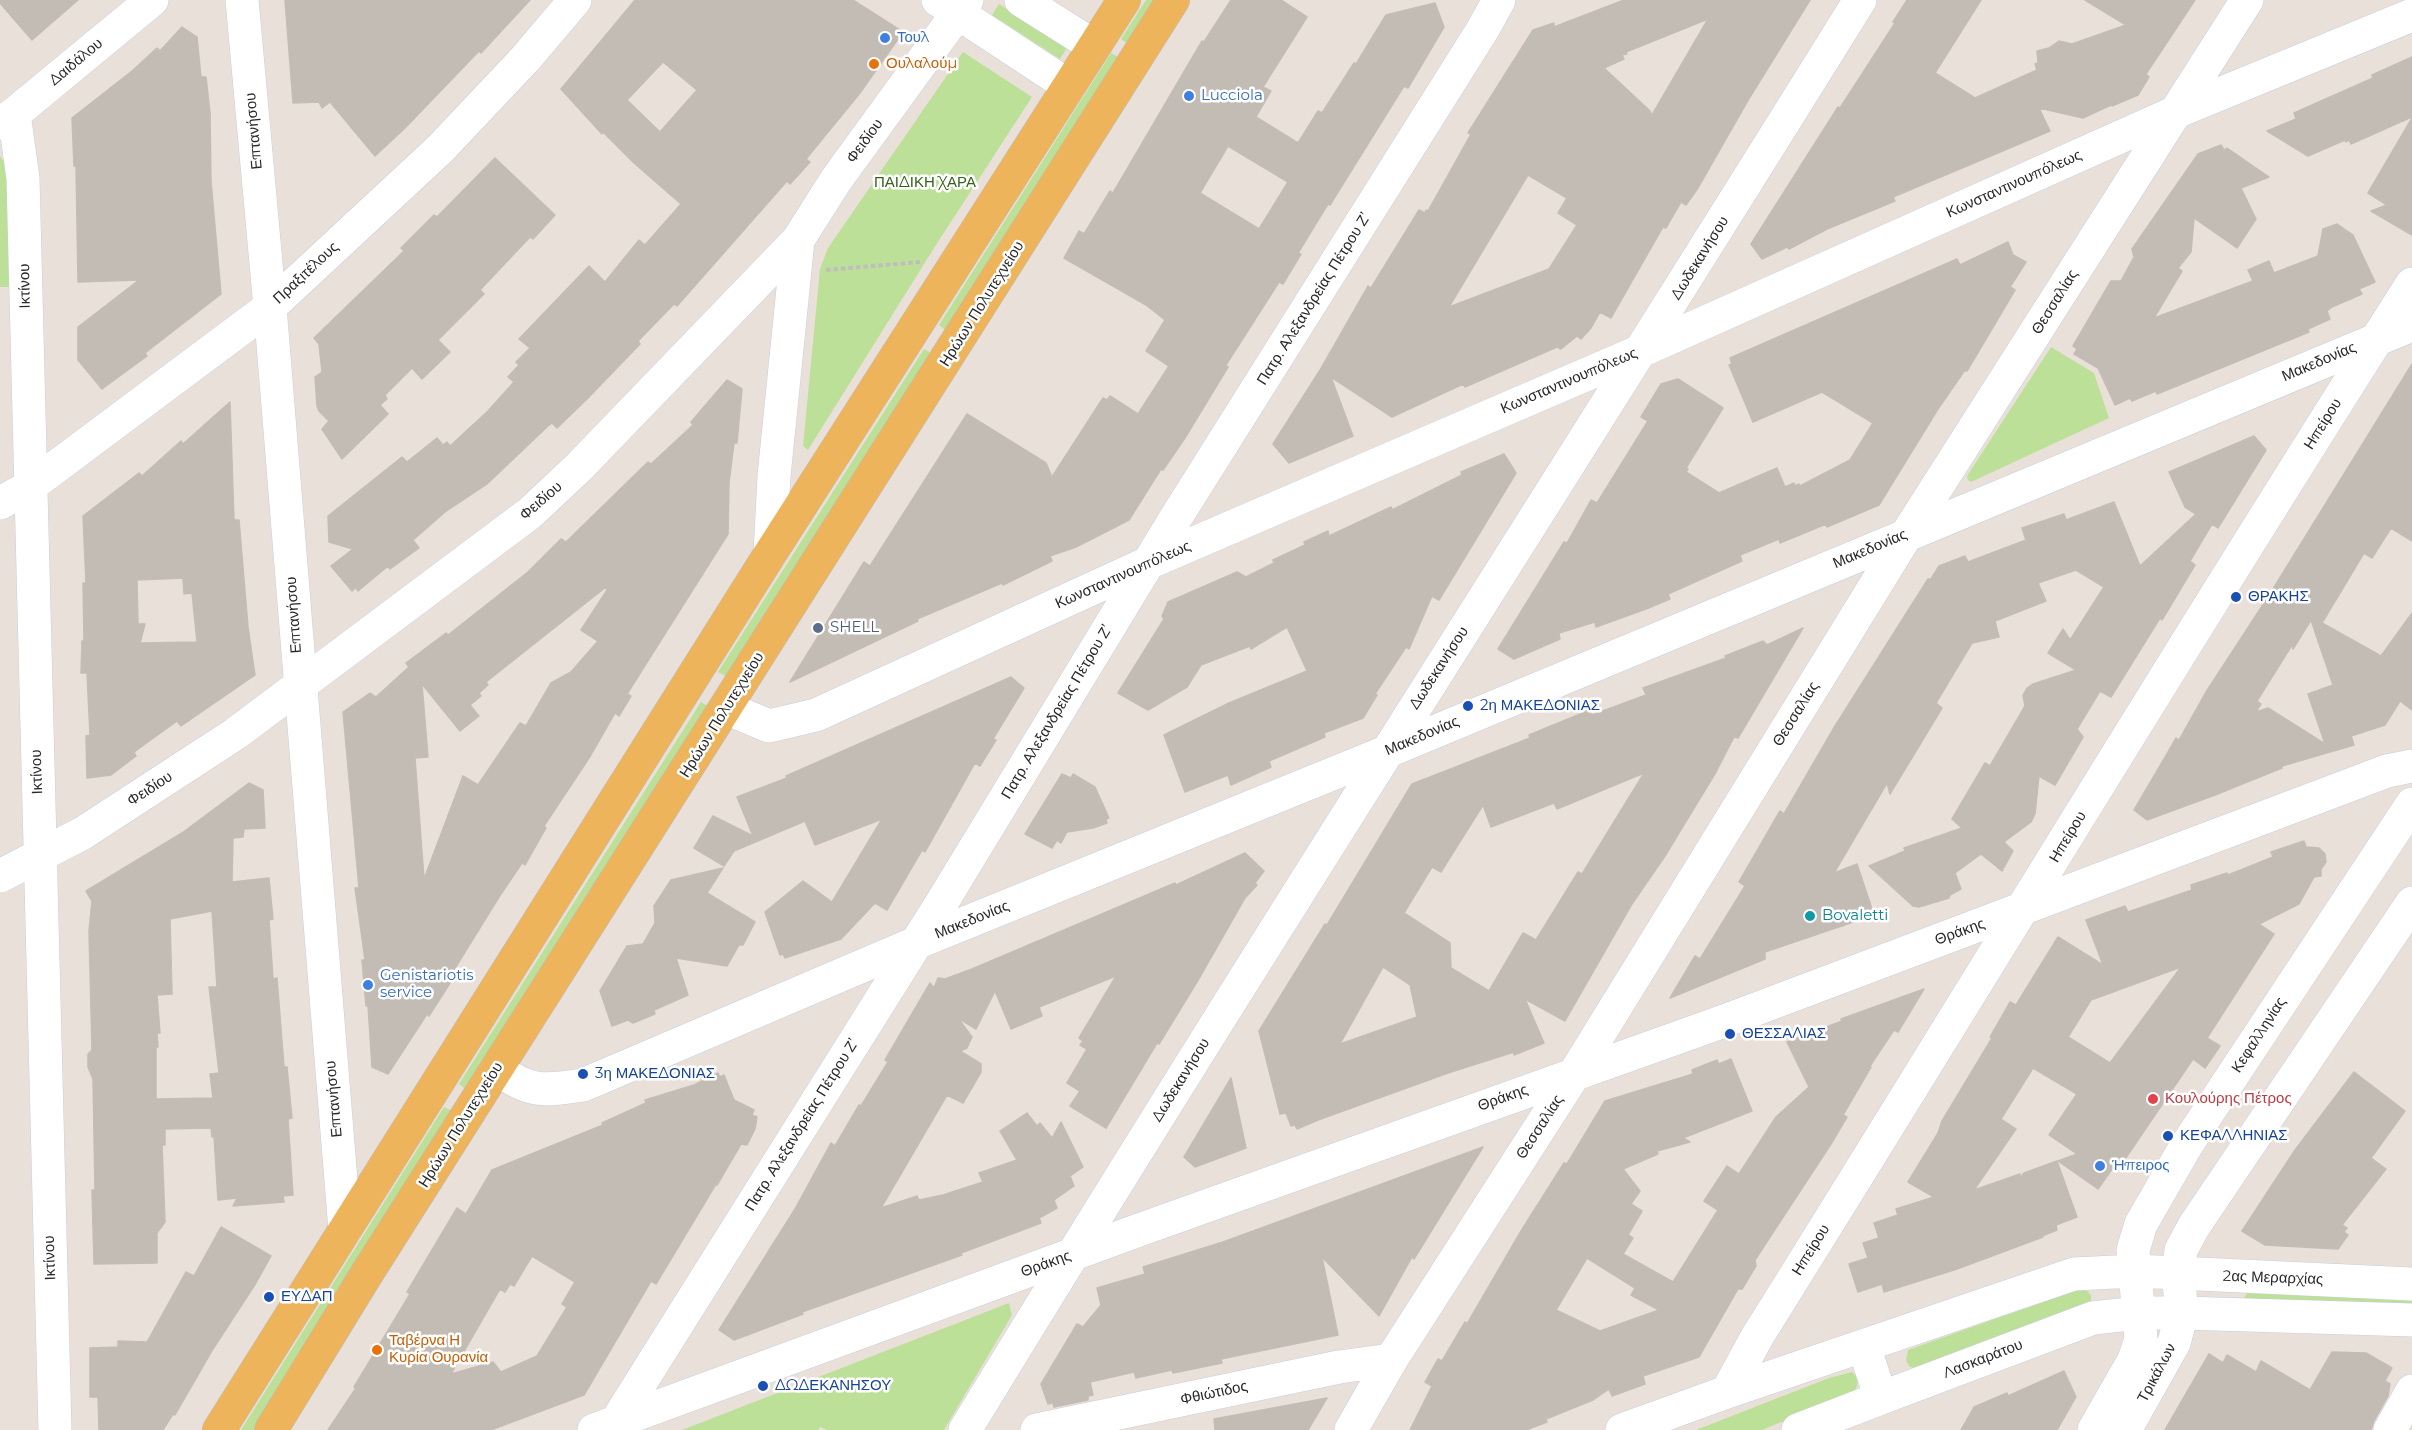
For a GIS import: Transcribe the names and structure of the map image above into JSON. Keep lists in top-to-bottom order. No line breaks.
{"streets":{"main road":["Ηρώων Πολυτεχνείου"],"street":["Δαιδάλου","Επτανήσου","Φειδίου","Κωνσταντινουπόλεως","Δωδεκανήσου","Πραξιτέλους","Ικτίνου","Πατρ. Αλεξανδρείας Πέτρου Ζ’","Θεσσαλίας","Μακεδονίας","Ηπείρου","Θράκης","Κεφαλληνίας","2ας Μεραρχίας","Λασκαράτου","Τρικάλων","Φθιώτιδος"]},"crossings":[["Δαιδάλου","Ικτίνου"],["Επτανήσου","Φειδίου"],["Επτανήσου","Πραξιτέλους"],["Φειδίου","Ικτίνου"],["Κωνσταντινουπόλεως","Δωδεκανήσου"],["Κωνσταντινουπόλεως","Πατρ. Αλεξανδρείας Πέτρου Ζ’"],["Κωνσταντινουπόλεως","Θεσσαλίας"],["Κωνσταντινουπόλεως","Ηρώων Πολυτεχνείου"],["Δωδεκανήσου","Μακεδονίας"],["Δωδεκανήσου","Θράκης"],["Πραξιτέλους","Ικτίνου"],["Πατρ. Αλεξανδρείας Πέτρου Ζ’","Μακεδονίας"],["Πατρ. Αλεξανδρείας Πέτρου Ζ’","Θράκης"],["Θεσσαλίας","Μακεδονίας"],["Θεσσαλίας","Θράκης"],["Θεσσαλίας","Φθιώτιδος"],["Ηρώων Πολυτεχνείου","Μακεδονίας"],["Μακεδονίας","Ηπείρου"],["Ηπείρου","Θράκης"],["Κεφαλληνίας","2ας Μεραρχίας"],["Κεφαλληνίας","Λασκαράτου"],["Κεφαλληνίας","Τρικάλων"],["Λασκαράτου","Τρικάλων"]],"parks":["ΠΑΙΔΙΚΗ ΧΑΡΑ"],"places":["Τουλ","Ουλαλούμ","Lucciola","ΘΡΑΚΗΣ","SHELL","2η ΜΑΚΕΔΟΝΙΑΣ","Bovaletti","Genistariotis service","ΘΕΣΣΑΛΙΑΣ","3η ΜΑΚΕΔΟΝΙΑΣ","Κουλούρης Πέτρος","ΚΕΦΑΛΛΗΝΙΑΣ","Ήπειρος","ΕΥΔΑΠ","Ταβέρνα Η Κυρία Ουρανία","ΔΩΔΕΚΑΝΗΣΟΥ"]}
